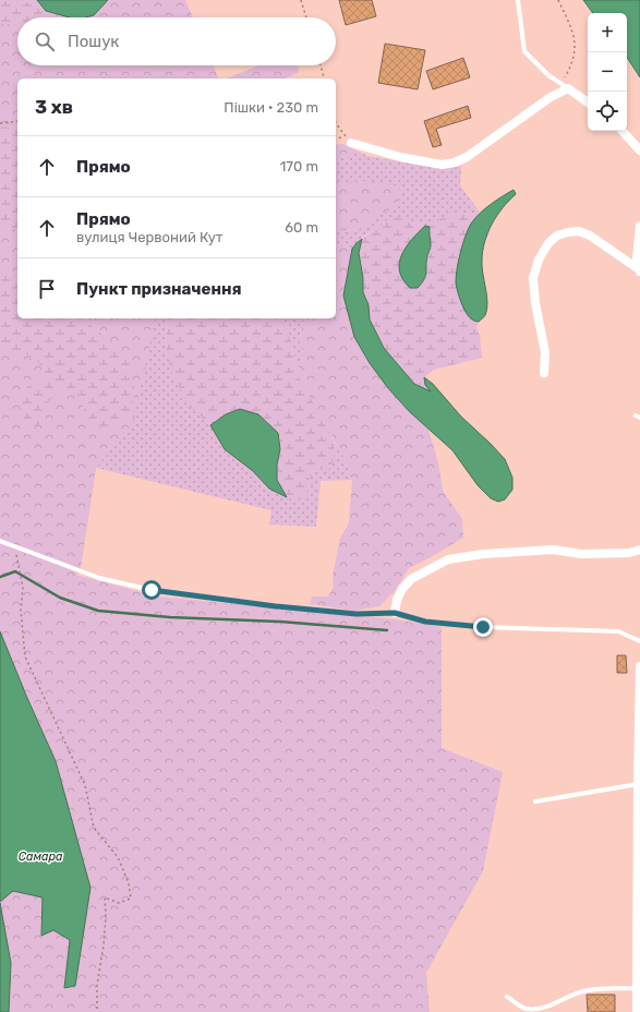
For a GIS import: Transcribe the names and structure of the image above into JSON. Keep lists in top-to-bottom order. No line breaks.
{"water":["Самара"],"page":{"map_buttons":["+","−"],"search":"Пошук","heading":["3 хв","Пішки · 230 m"],"list":[["Прямо","170 m"],["Прямо","вулиця Червоний Кут","60 m"],"Пункт призначення"]}}
